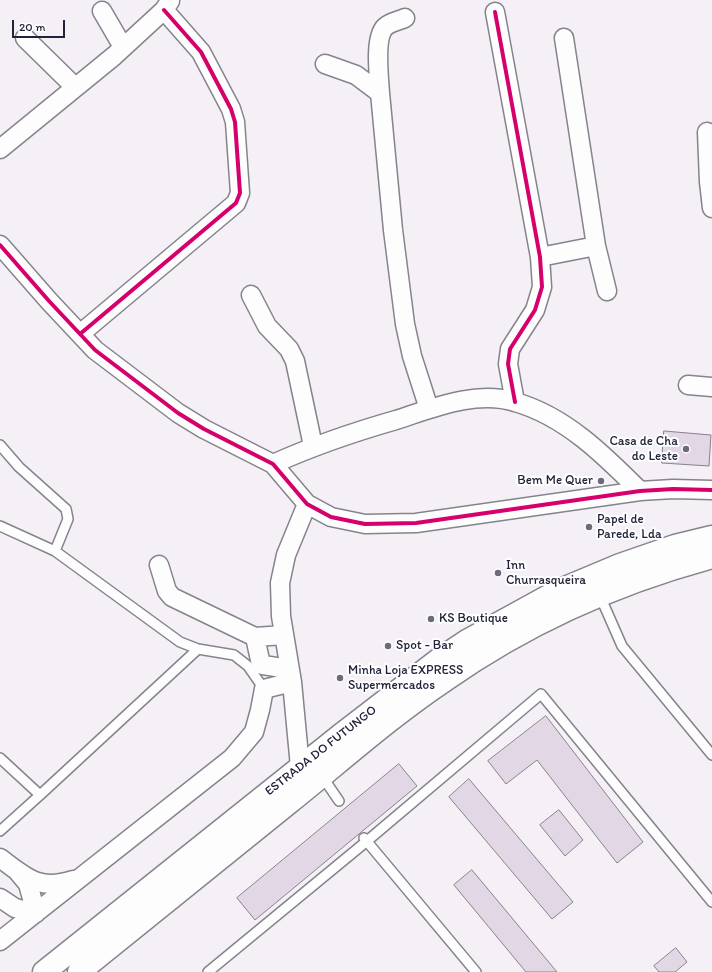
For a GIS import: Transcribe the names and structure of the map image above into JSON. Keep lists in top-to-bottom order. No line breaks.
{"streets":{"main road":["ESTRADA DO FUTUNGO"]},"places":["Casa de Cha do Leste","Bem Me Quer","Papel de Parede, Lda","Inn Churrasqueira","KS Boutique","Spot - Bar","Minha Loja EXPRESS Supermercados"],"scale_bar":"20 m"}
